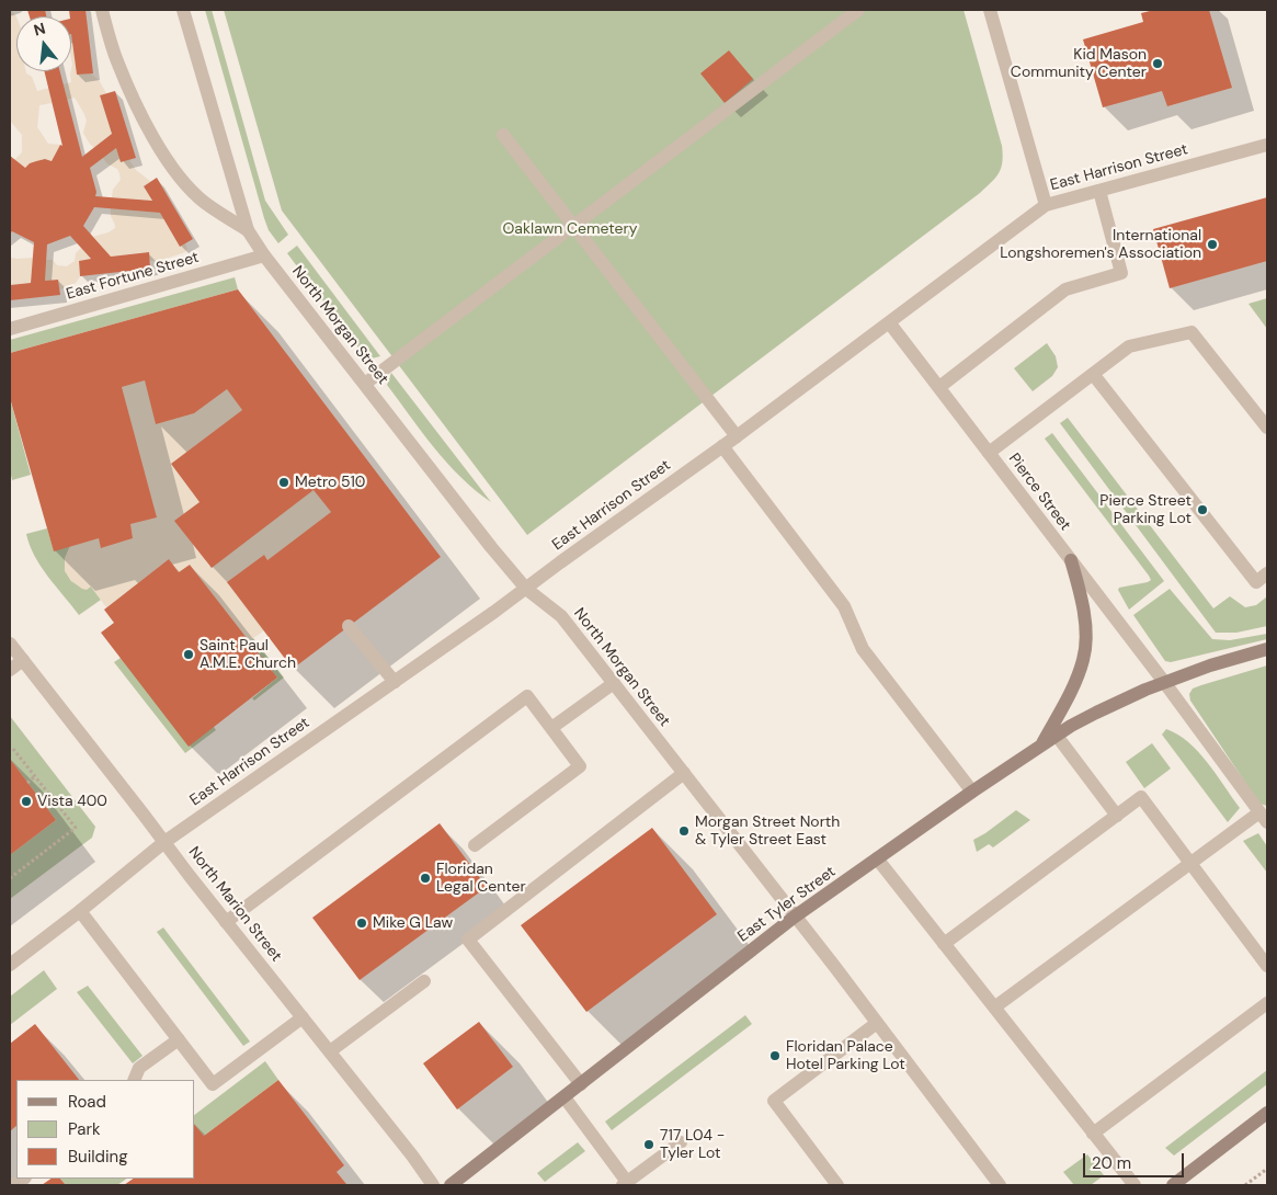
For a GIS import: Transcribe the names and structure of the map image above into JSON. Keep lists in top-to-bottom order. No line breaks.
{"streets":{"main road":["East Tyler Street"],"street":["East Harrison Street","East Fortune Street","North Morgan Street","Pierce Street","North Marion Street"]},"crossings":[["East Harrison Street","North Morgan Street"],["East Harrison Street","Pierce Street"],["East Harrison Street","North Marion Street"],["East Fortune Street","North Morgan Street"],["North Morgan Street","East Tyler Street"],["Pierce Street","East Tyler Street"]],"parks":["Oaklawn Cemetery"],"places":["Kid Mason Community Center","International Longshoremen's Association","Metro 510","Pierce Street Parking Lot","Saint Paul A.M.E. Church","Vista 400","Morgan Street North & Tyler Street East","Floridan Legal Center","Mike G Law","Floridan Palace Hotel Parking Lot","717 L04 - Tyler Lot"],"legend":["Road","Park","Building"],"scale_bar":"20 m","north":"top"}
